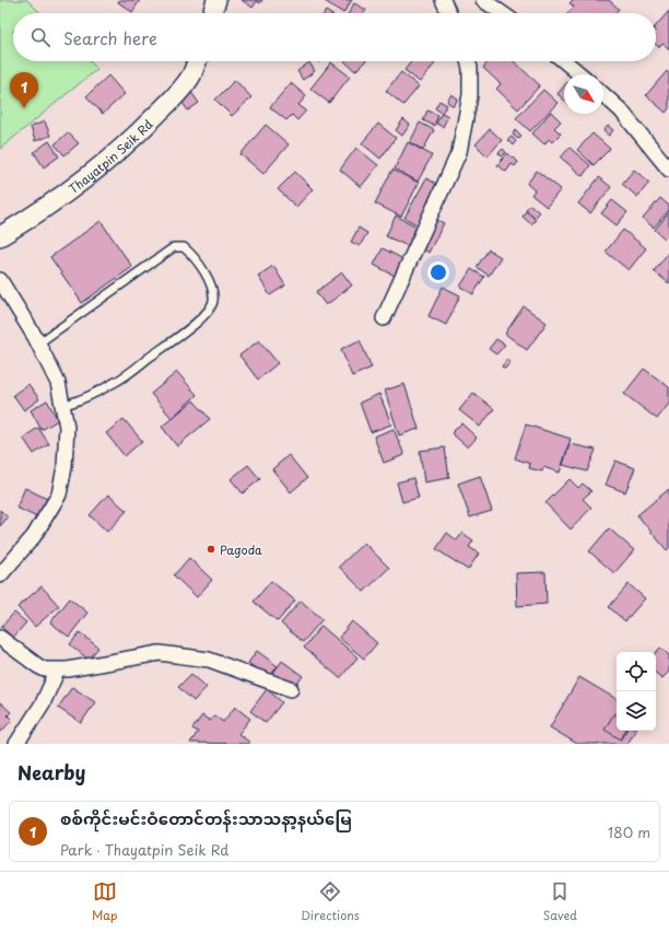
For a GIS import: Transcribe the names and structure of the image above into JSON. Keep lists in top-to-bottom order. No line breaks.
{"streets":{"street":["Thayatpin Seik Rd"]},"places":["Pagoda"],"north":"bottom right","page":{"search":"Search here","pins":"1","heading":"Nearby","list":[{"mark":"1","name":"စစ်ကိုင်းမင်းဝံတောင်တန်းသာသနာ့နယ်မြေ","note":"Park · Thayatpin Seik Rd","value":"180 m"}],"nav":["Map","Directions","Saved"]}}
